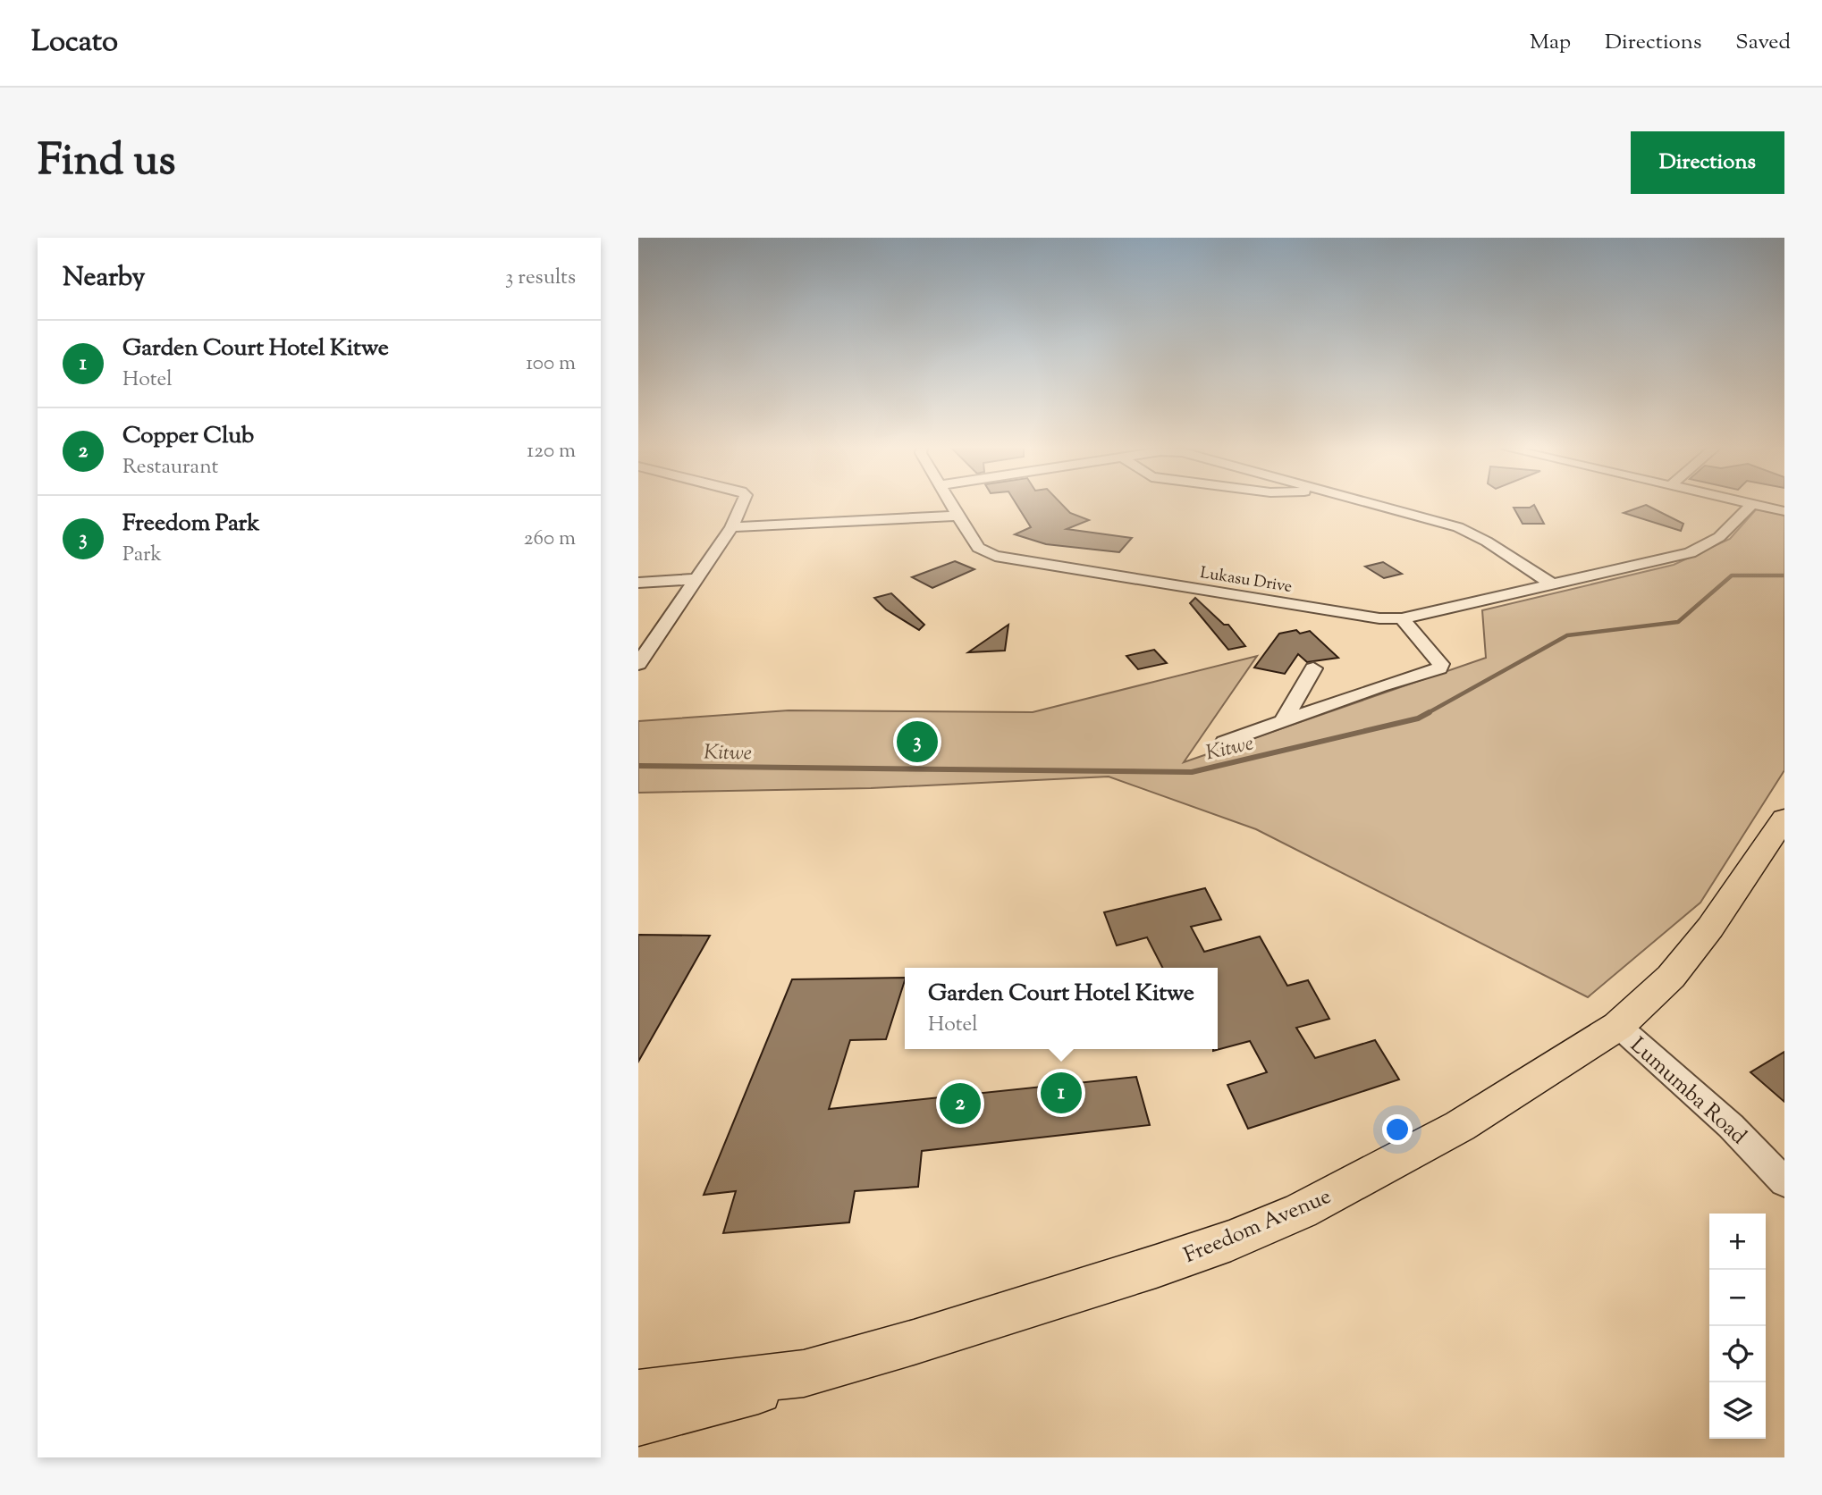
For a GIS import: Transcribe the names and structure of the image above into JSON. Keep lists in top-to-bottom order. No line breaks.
{"streets":{"main road":["Freedom Avenue"],"street":["Lukasu Drive","Lumumba Road"]},"crossings":[["Lumumba Road","Freedom Avenue"]],"water":["Kitwe"],"page":{"header":"Locato","nav":["Map","Directions","Saved"],"title":"Find us","buttons":"Directions","heading":["Nearby","3 results"],"list":[{"mark":"1","name":"Garden Court Hotel Kitwe","note":"Hotel","value":"100 m"},{"mark":"2","name":"Copper Club","note":"Restaurant","value":"120 m"},{"mark":"3","name":"Freedom Park","note":"Park","value":"260 m"}],"pins":["3","1","2"],"popup":["Garden Court Hotel Kitwe","Hotel"],"map_buttons":["+","−"]}}
